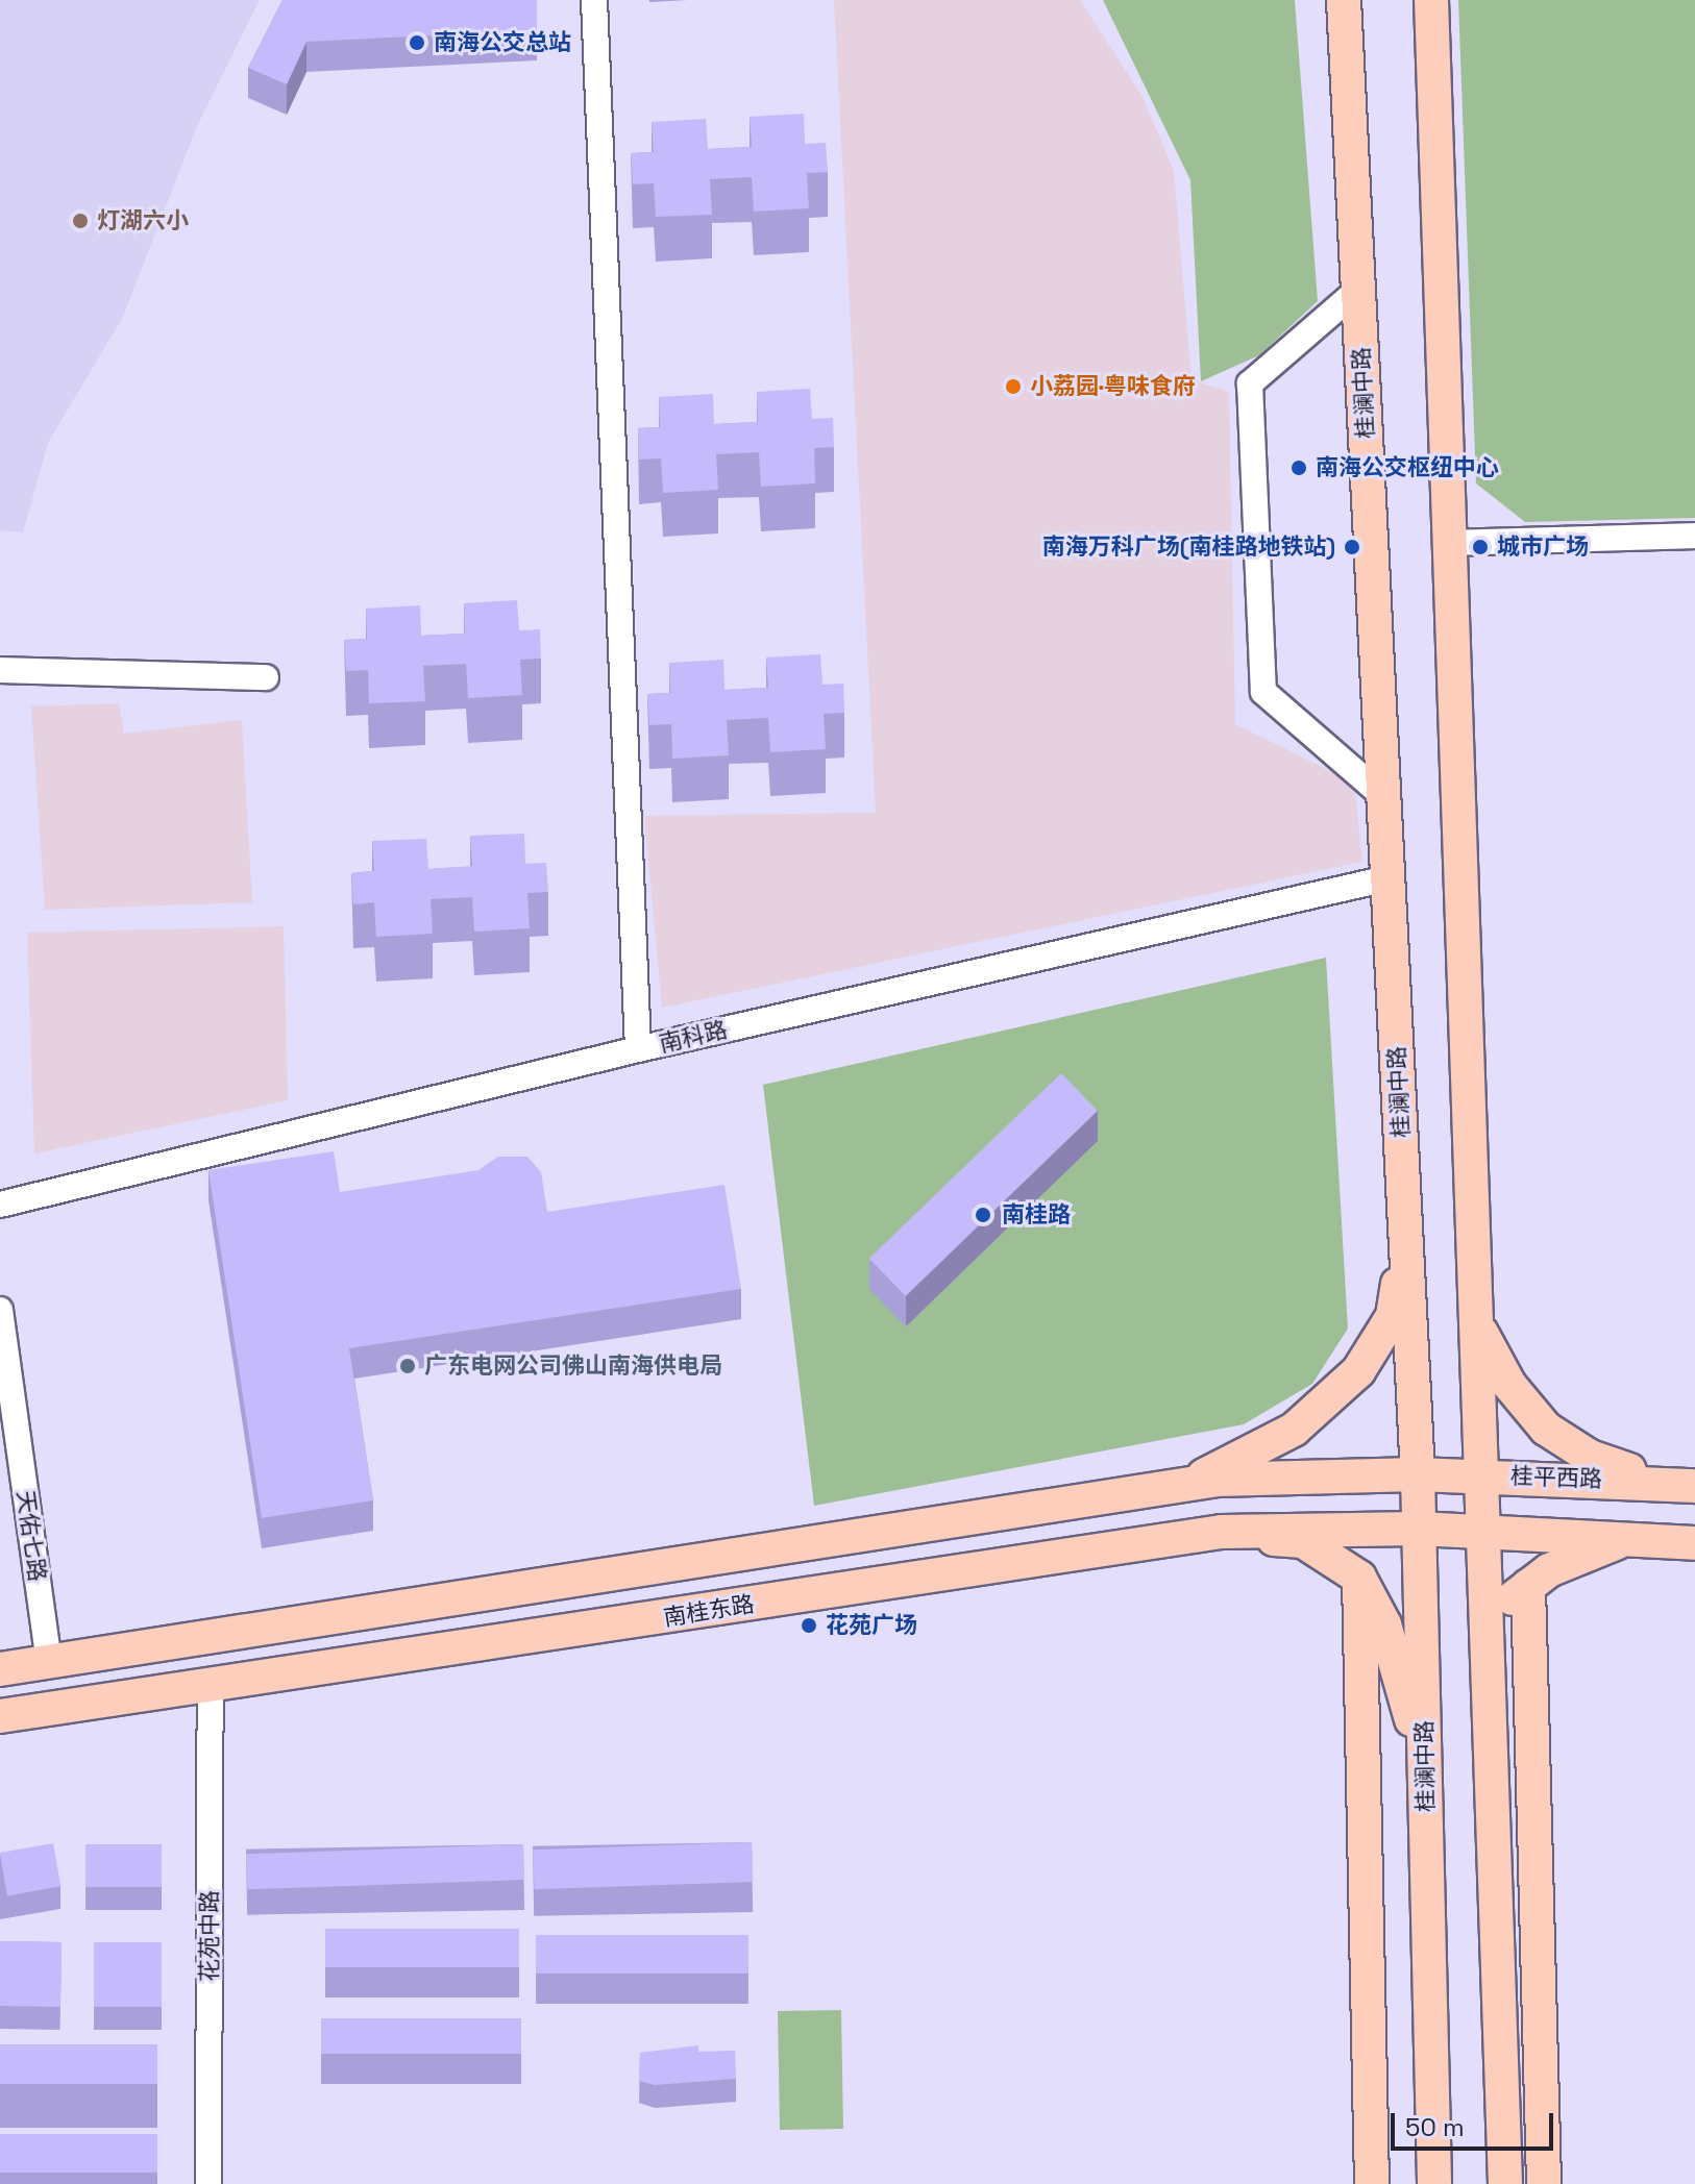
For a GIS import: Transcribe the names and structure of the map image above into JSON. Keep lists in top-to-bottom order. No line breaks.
{"streets":{"main road":["桂澜中路","桂平西路","南桂东路"],"street":["南科路","天佑七路","花苑中路"]},"crossings":[["桂澜中路","南科路"],["桂澜中路","桂平西路"],["桂澜中路","南桂东路"],["南桂东路","花苑中路"]],"places":["南海公交总站","灯湖六小","小荔园·粤味食府","南海公交枢纽中心","南海万科广场(南桂路地铁站)","城市广场","南桂路","广东电网公司佛山南海供电局","花苑广场"],"scale_bar":"50 m"}
